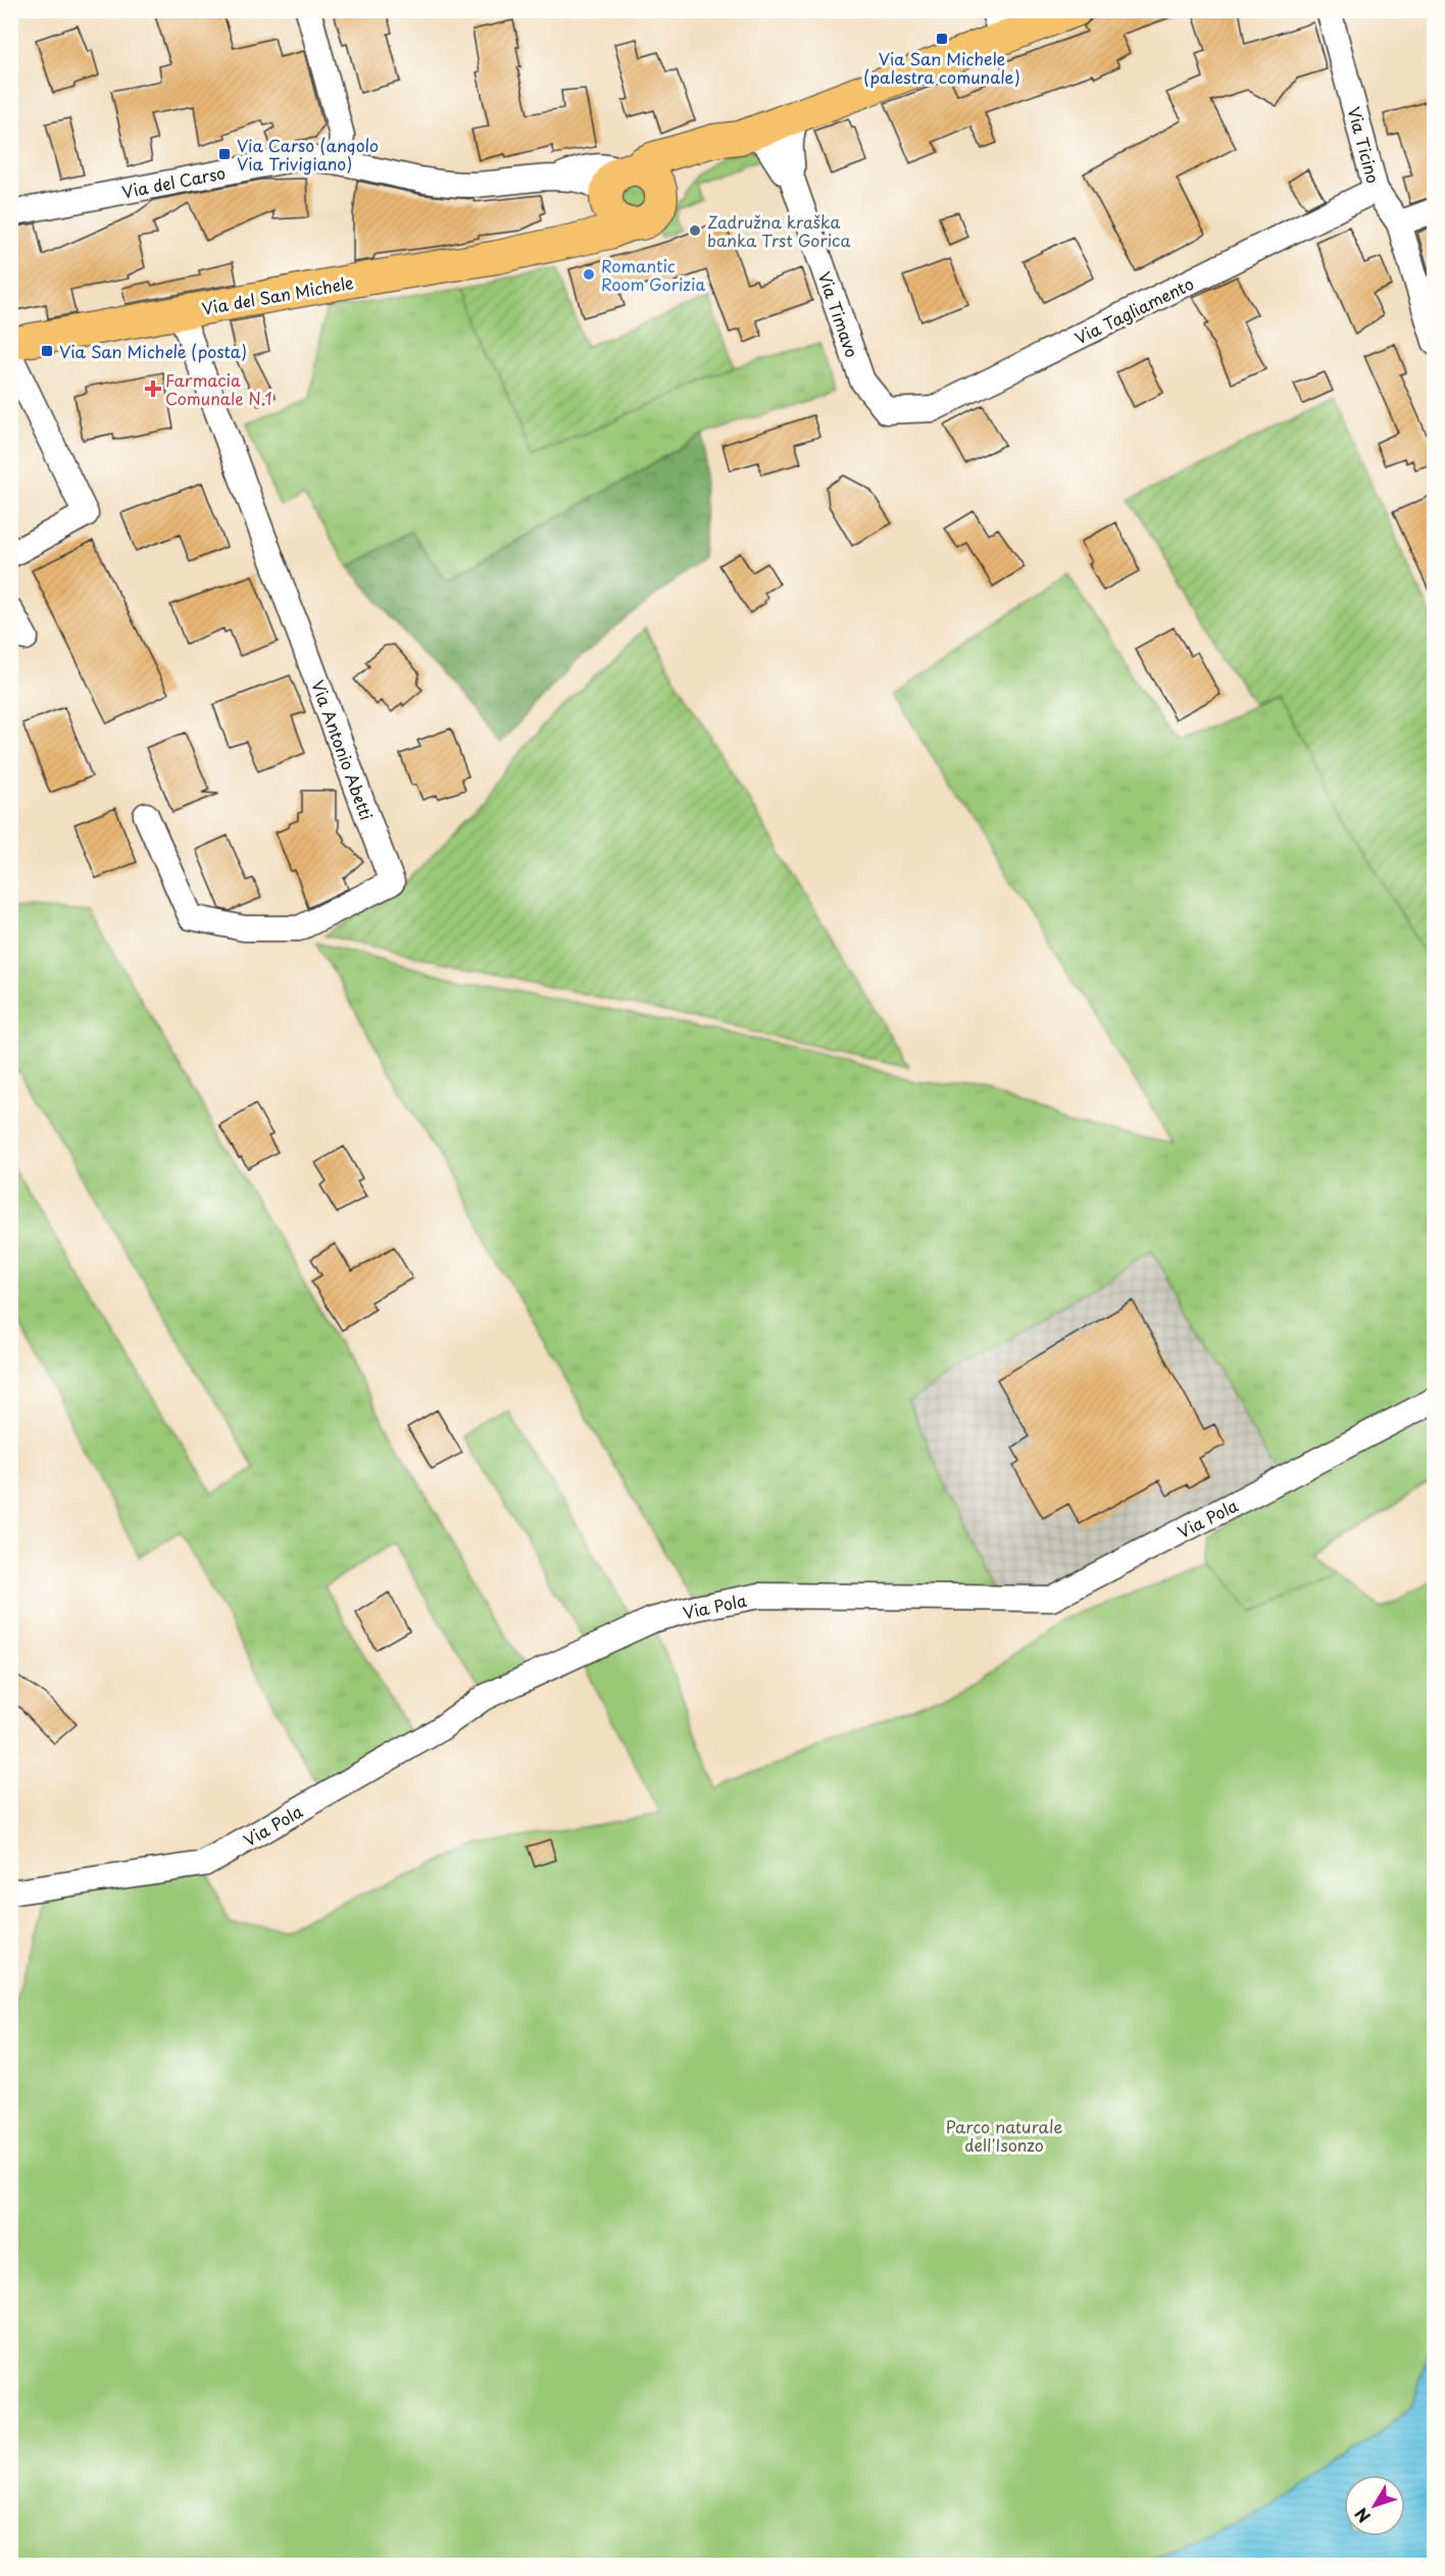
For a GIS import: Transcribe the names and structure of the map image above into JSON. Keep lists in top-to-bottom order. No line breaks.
{"streets":{"main road":["Via del San Michele"],"street":["Via Ticino","Via del Carso","Via Tagliamento","Via Timavo","Via Antonio Abetti","Via Pola"]},"crossings":[["Via Ticino","Via Tagliamento"],["Via del Carso","Via del San Michele"],["Via del San Michele","Via Timavo"],["Via del San Michele","Via Antonio Abetti"],["Via Tagliamento","Via Timavo"]],"parks":["Parco naturale dell'Isonzo"],"places":{"transit":["Via San Michele (palestra comunale)","Via Carso (angolo Via Trivigiano)","Via San Michele (posta)"],"other":["Zadružna kraška banka Trst Gorica","Romantic Room Gorizia"],"health":["Farmacia Comunale N.1"]},"north":"bottom left"}
